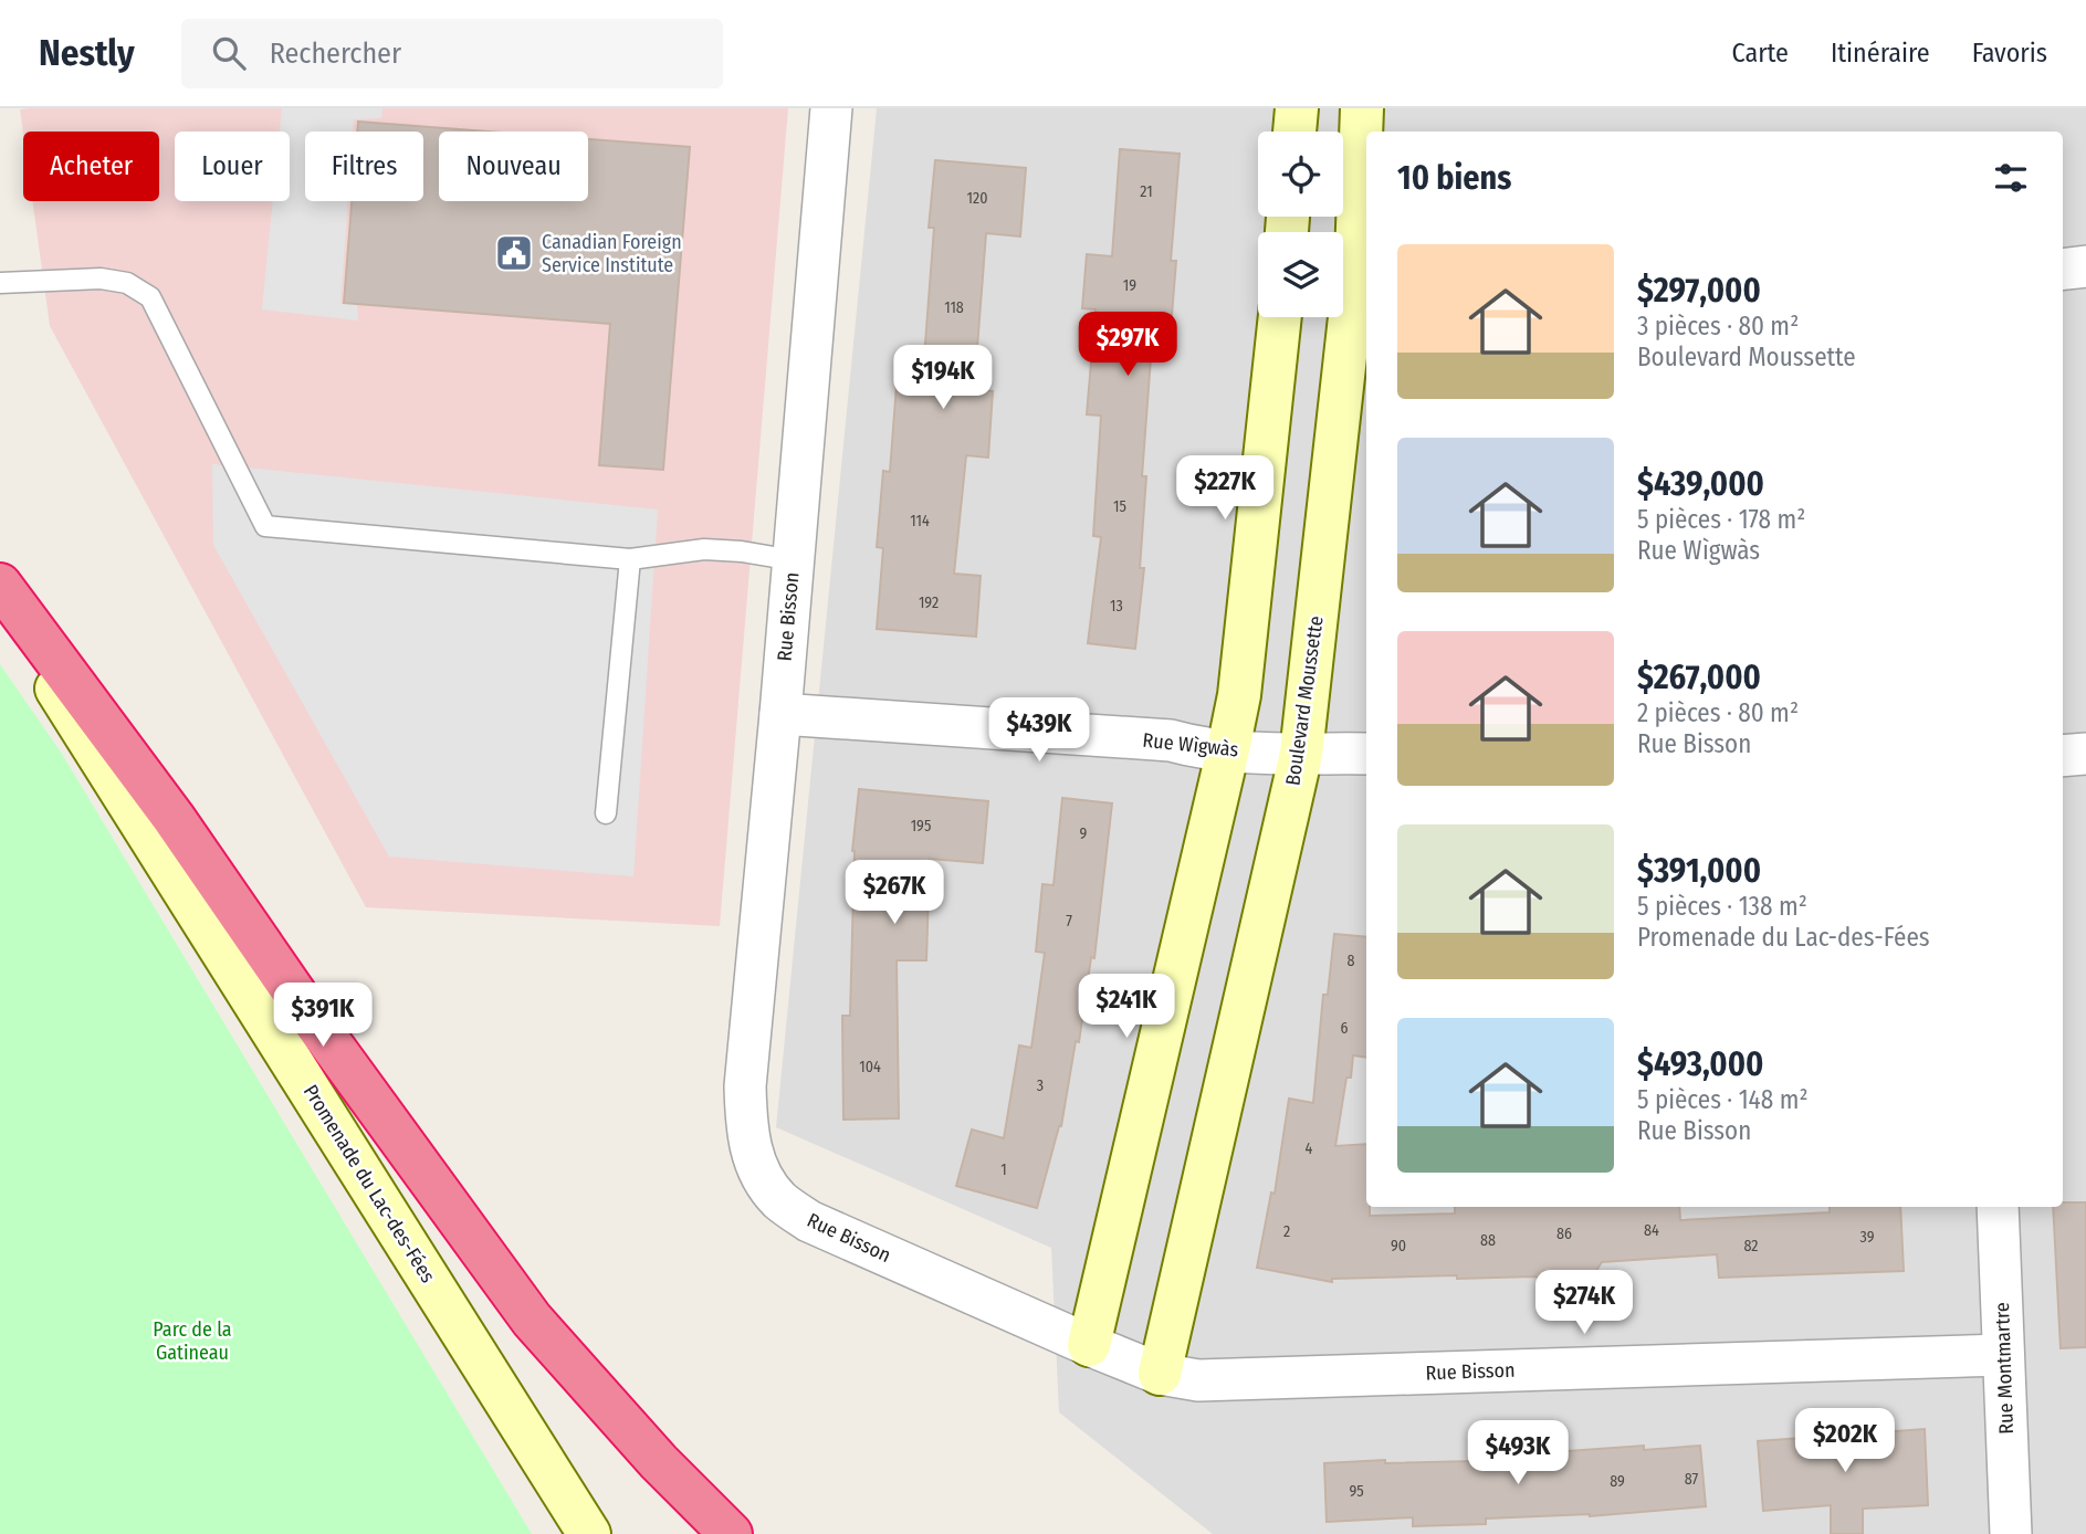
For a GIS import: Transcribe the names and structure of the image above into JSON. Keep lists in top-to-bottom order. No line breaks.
{"streets":{"street":["Rue Bisson","Boulevard Moussette","Rue Wìgwàs","Promenade du Lac-des-Fées","Rue Montmartre"]},"crossings":[["Rue Bisson","Boulevard Moussette"],["Rue Bisson","Rue Wìgwàs"],["Rue Bisson","Rue Montmartre"],["Boulevard Moussette","Rue Wìgwàs"]],"parks":["Parc de la Gatineau"],"places":{"public building":["Canadian Foreign Service Institute"]},"house_numbers":["21","120","19","118","15","114","192","13","195","9","7","8","6","104","3","4","1","84","2","86","39","88","90","82","87","89","95"],"page":{"header":"Nestly","search":"Rechercher","nav":["Carte","Itinéraire","Favoris"],"chip":["Acheter","Louer","Filtres","Nouveau"],"heading":"10 biens","list":[{"name":"$297,000","note":"3 pièces · 80 m² · Boulevard Moussette"},{"name":"$439,000","note":"5 pièces · 178 m² · Rue Wìgwàs"},{"name":"$267,000","note":"2 pièces · 80 m² · Rue Bisson"},{"name":"$391,000","note":"5 pièces · 138 m² · Promenade du Lac-des-Fées"},{"name":"$493,000","note":"5 pièces · 148 m² · Rue Bisson"}],"price":["$297K","$194K","$227K","$439K","$267K","$241K","$391K","$274K","$202K","$493K"]}}
